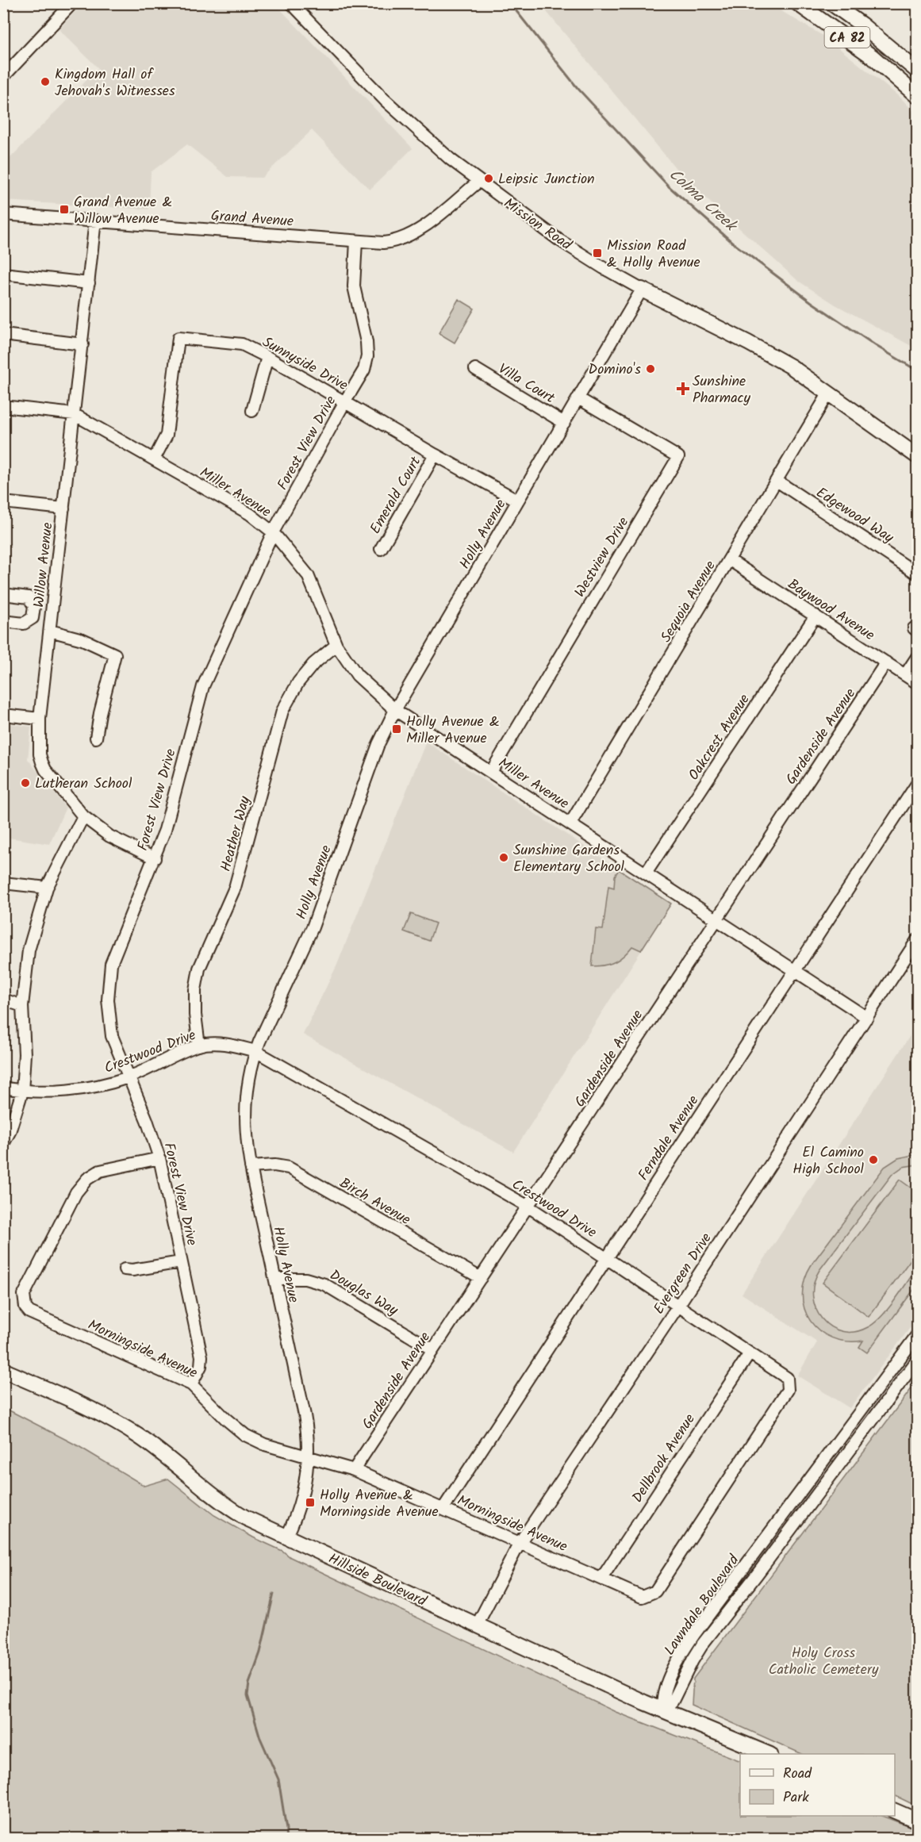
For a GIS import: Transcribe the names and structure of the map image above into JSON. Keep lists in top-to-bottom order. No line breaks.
{"streets":{"main road":["CA 82","Mission Road","Hillside Boulevard"],"street":["Grand Avenue","Sunnyside Drive","Villa Court","Forest View Drive","Miller Avenue","Emerald Court","Edgewood Way","Holly Avenue","Westview Drive","Willow Avenue","Sequoia Avenue","Baywood Avenue","Gardenside Avenue","Oakcrest Avenue","Heather Way","Crestwood Drive","Ferndale Avenue","Birch Avenue","Evergreen Drive","Douglas Way","Morningside Avenue","Dellbrook Avenue","Lawndale Boulevard"]},"crossings":[["Grand Avenue","Mission Road"],["Grand Avenue","Forest View Drive"],["Grand Avenue","Willow Avenue"],["Mission Road","Holly Avenue"],["Mission Road","Sequoia Avenue"],["Sunnyside Drive","Forest View Drive"],["Sunnyside Drive","Miller Avenue"],["Sunnyside Drive","Emerald Court"],["Sunnyside Drive","Holly Avenue"],["Villa Court","Holly Avenue"],["Forest View Drive","Miller Avenue"],["Forest View Drive","Willow Avenue"],["Forest View Drive","Crestwood Drive"],["Forest View Drive","Morningside Avenue"],["Miller Avenue","Holly Avenue"],["Miller Avenue","Westview Drive"],["Miller Avenue","Willow Avenue"],["Miller Avenue","Sequoia Avenue"],["Miller Avenue","Gardenside Avenue"],["Miller Avenue","Oakcrest Avenue"],["Miller Avenue","Heather Way"],["Miller Avenue","Ferndale Avenue"],["Miller Avenue","Evergreen Drive"],["Edgewood Way","Sequoia Avenue"],["Holly Avenue","Westview Drive"],["Holly Avenue","Crestwood Drive"],["Holly Avenue","Birch Avenue"],["Holly Avenue","Douglas Way"],["Holly Avenue","Morningside Avenue"],["Holly Avenue","Hillside Boulevard"],["Sequoia Avenue","Baywood Avenue"],["Baywood Avenue","Gardenside Avenue"],["Baywood Avenue","Oakcrest Avenue"],["Gardenside Avenue","Crestwood Drive"],["Gardenside Avenue","Birch Avenue"],["Gardenside Avenue","Douglas Way"],["Gardenside Avenue","Morningside Avenue"],["Heather Way","Crestwood Drive"],["Crestwood Drive","Ferndale Avenue"],["Crestwood Drive","Evergreen Drive"],["Crestwood Drive","Morningside Avenue"],["Crestwood Drive","Dellbrook Avenue"],["Ferndale Avenue","Morningside Avenue"],["Evergreen Drive","Morningside Avenue"],["Evergreen Drive","Hillside Boulevard"],["Morningside Avenue","Dellbrook Avenue"],["Hillside Boulevard","Lawndale Boulevard"]],"water":["Colma Creek"],"parks":["Holy Cross Catholic Cemetery"],"places":{"other":["Kingdom Hall of Jehovah's Witnesses","Leipsic Junction","Domino's","Lutheran School","Sunshine Gardens Elementary School","El Camino High School"],"transit":["Grand Avenue & Willow Avenue","Mission Road & Holly Avenue","Holly Avenue & Miller Avenue","Holly Avenue & Morningside Avenue"],"health":["Sunshine Pharmacy"]},"legend":["Road","Park"]}
